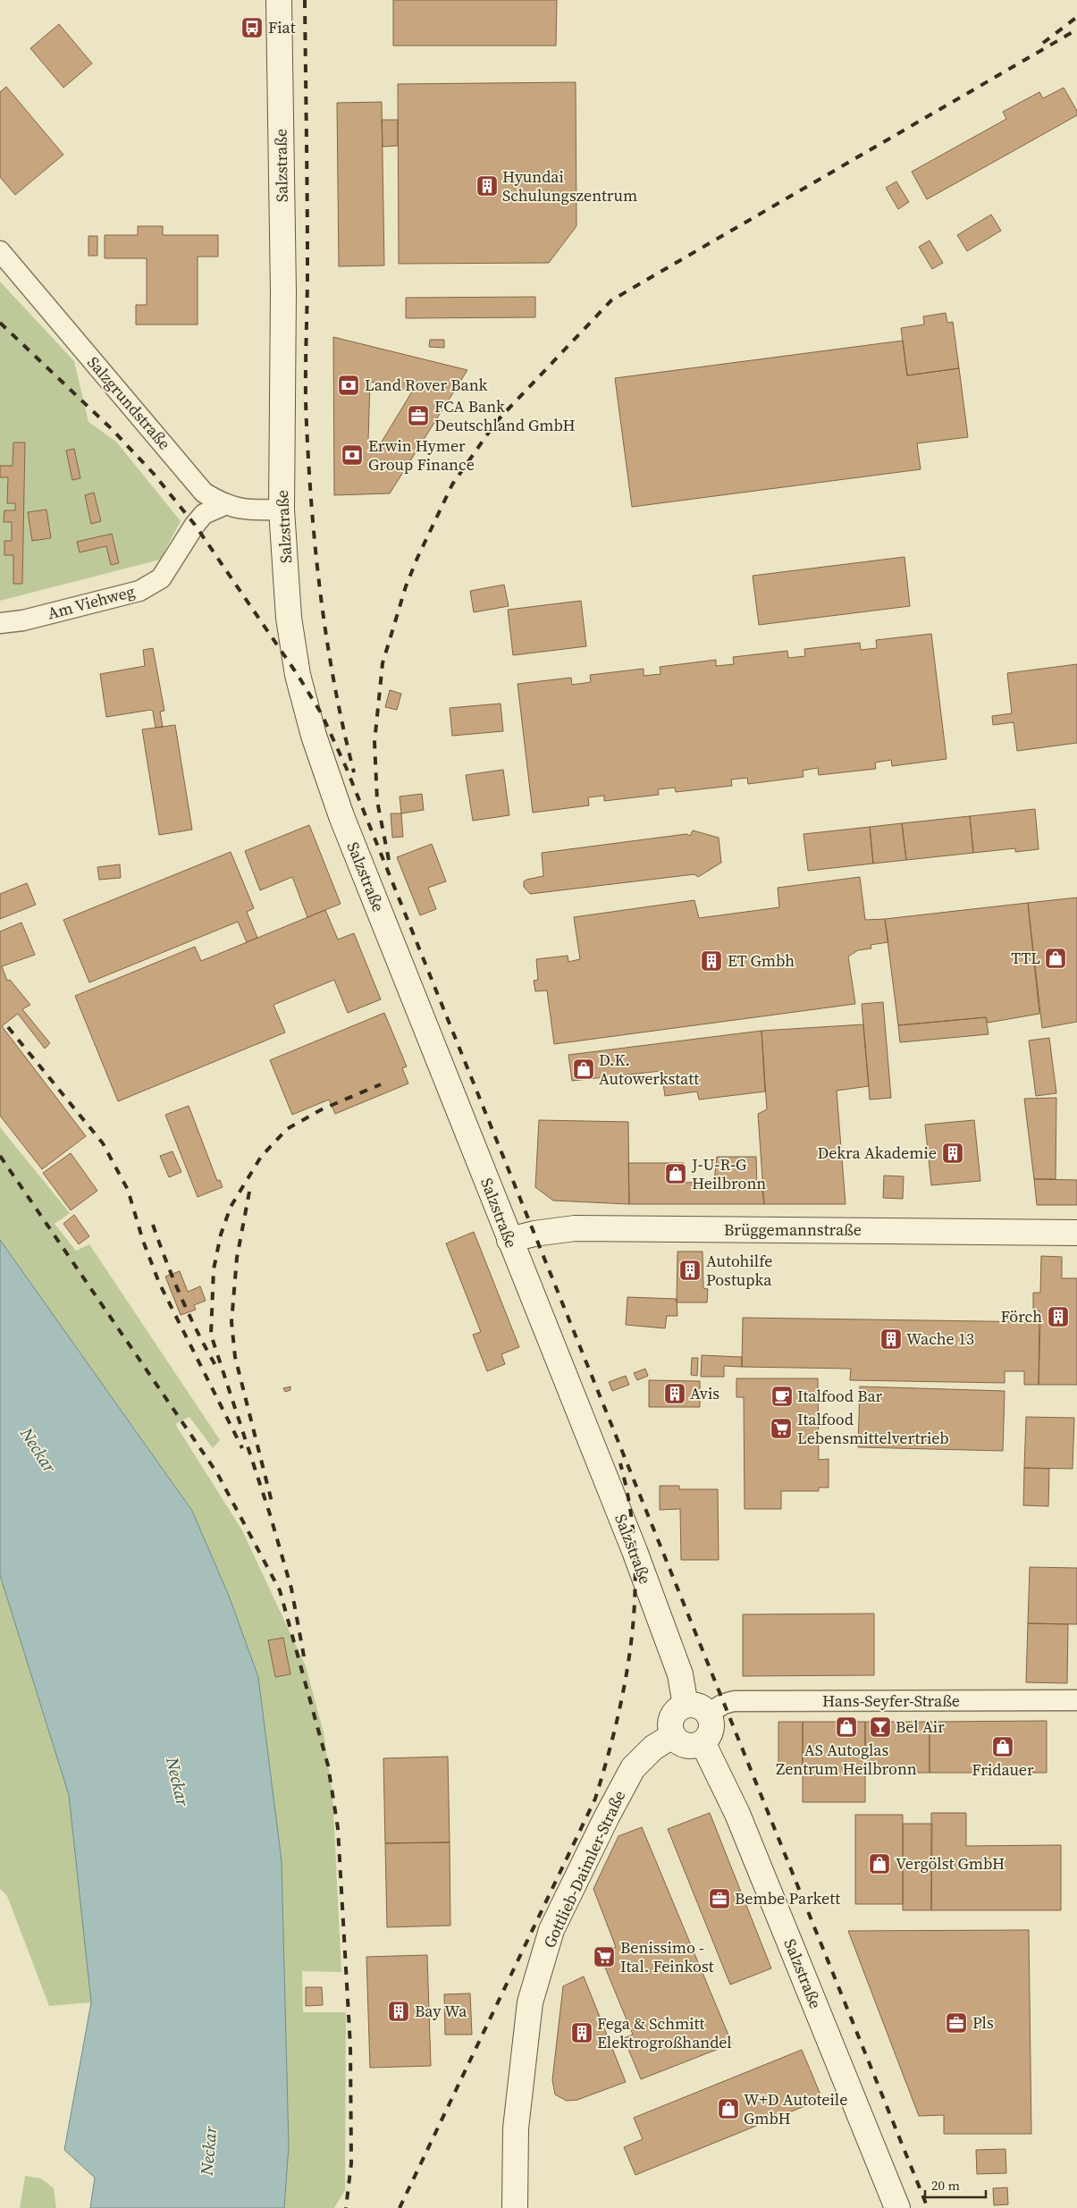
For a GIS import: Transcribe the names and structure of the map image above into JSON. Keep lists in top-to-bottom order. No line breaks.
{"streets":{"street":["Salzstraße","Salzgrundstraße","Am Viehweg","Brüggemannstraße","Hans-Seyfer-Straße","Gottlieb-Daimler-Straße"]},"crossings":[["Salzstraße","Salzgrundstraße"],["Salzstraße","Brüggemannstraße"],["Salzstraße","Hans-Seyfer-Straße"],["Salzstraße","Gottlieb-Daimler-Straße"],["Salzgrundstraße","Am Viehweg"],["Hans-Seyfer-Straße","Gottlieb-Daimler-Straße"]],"water":["Neckar"],"places":{"bus stop":["Fiat"],"building":["Hyundai Schulungszentrum","ET Gmbh","Dekra Akademie","Autohilfe Postupka","Förch","Wache 13","Avis","Bay Wa","Fega & Schmitt Elektrogroßhandel"],"bank":["Land Rover Bank","Erwin Hymer Group Finance"],"office":["FCA Bank Deutschland GmbH","Bembe Parkett","Pls"],"shop":["TTL","D.K. Autowerkstatt","J⁃U⁃R⁃G Heilbronn","AS Autoglas Zentrum Heilbronn","Fridauer","Vergölst GmbH","W+D Autoteile GmbH"],"cafe":["Italfood Bar"],"supermarket":["Italfood Lebensmittelvertrieb","Benissimo - Ital. Feinkost"],"bar":["Bel Air"]},"scale_bar":"20 m"}
